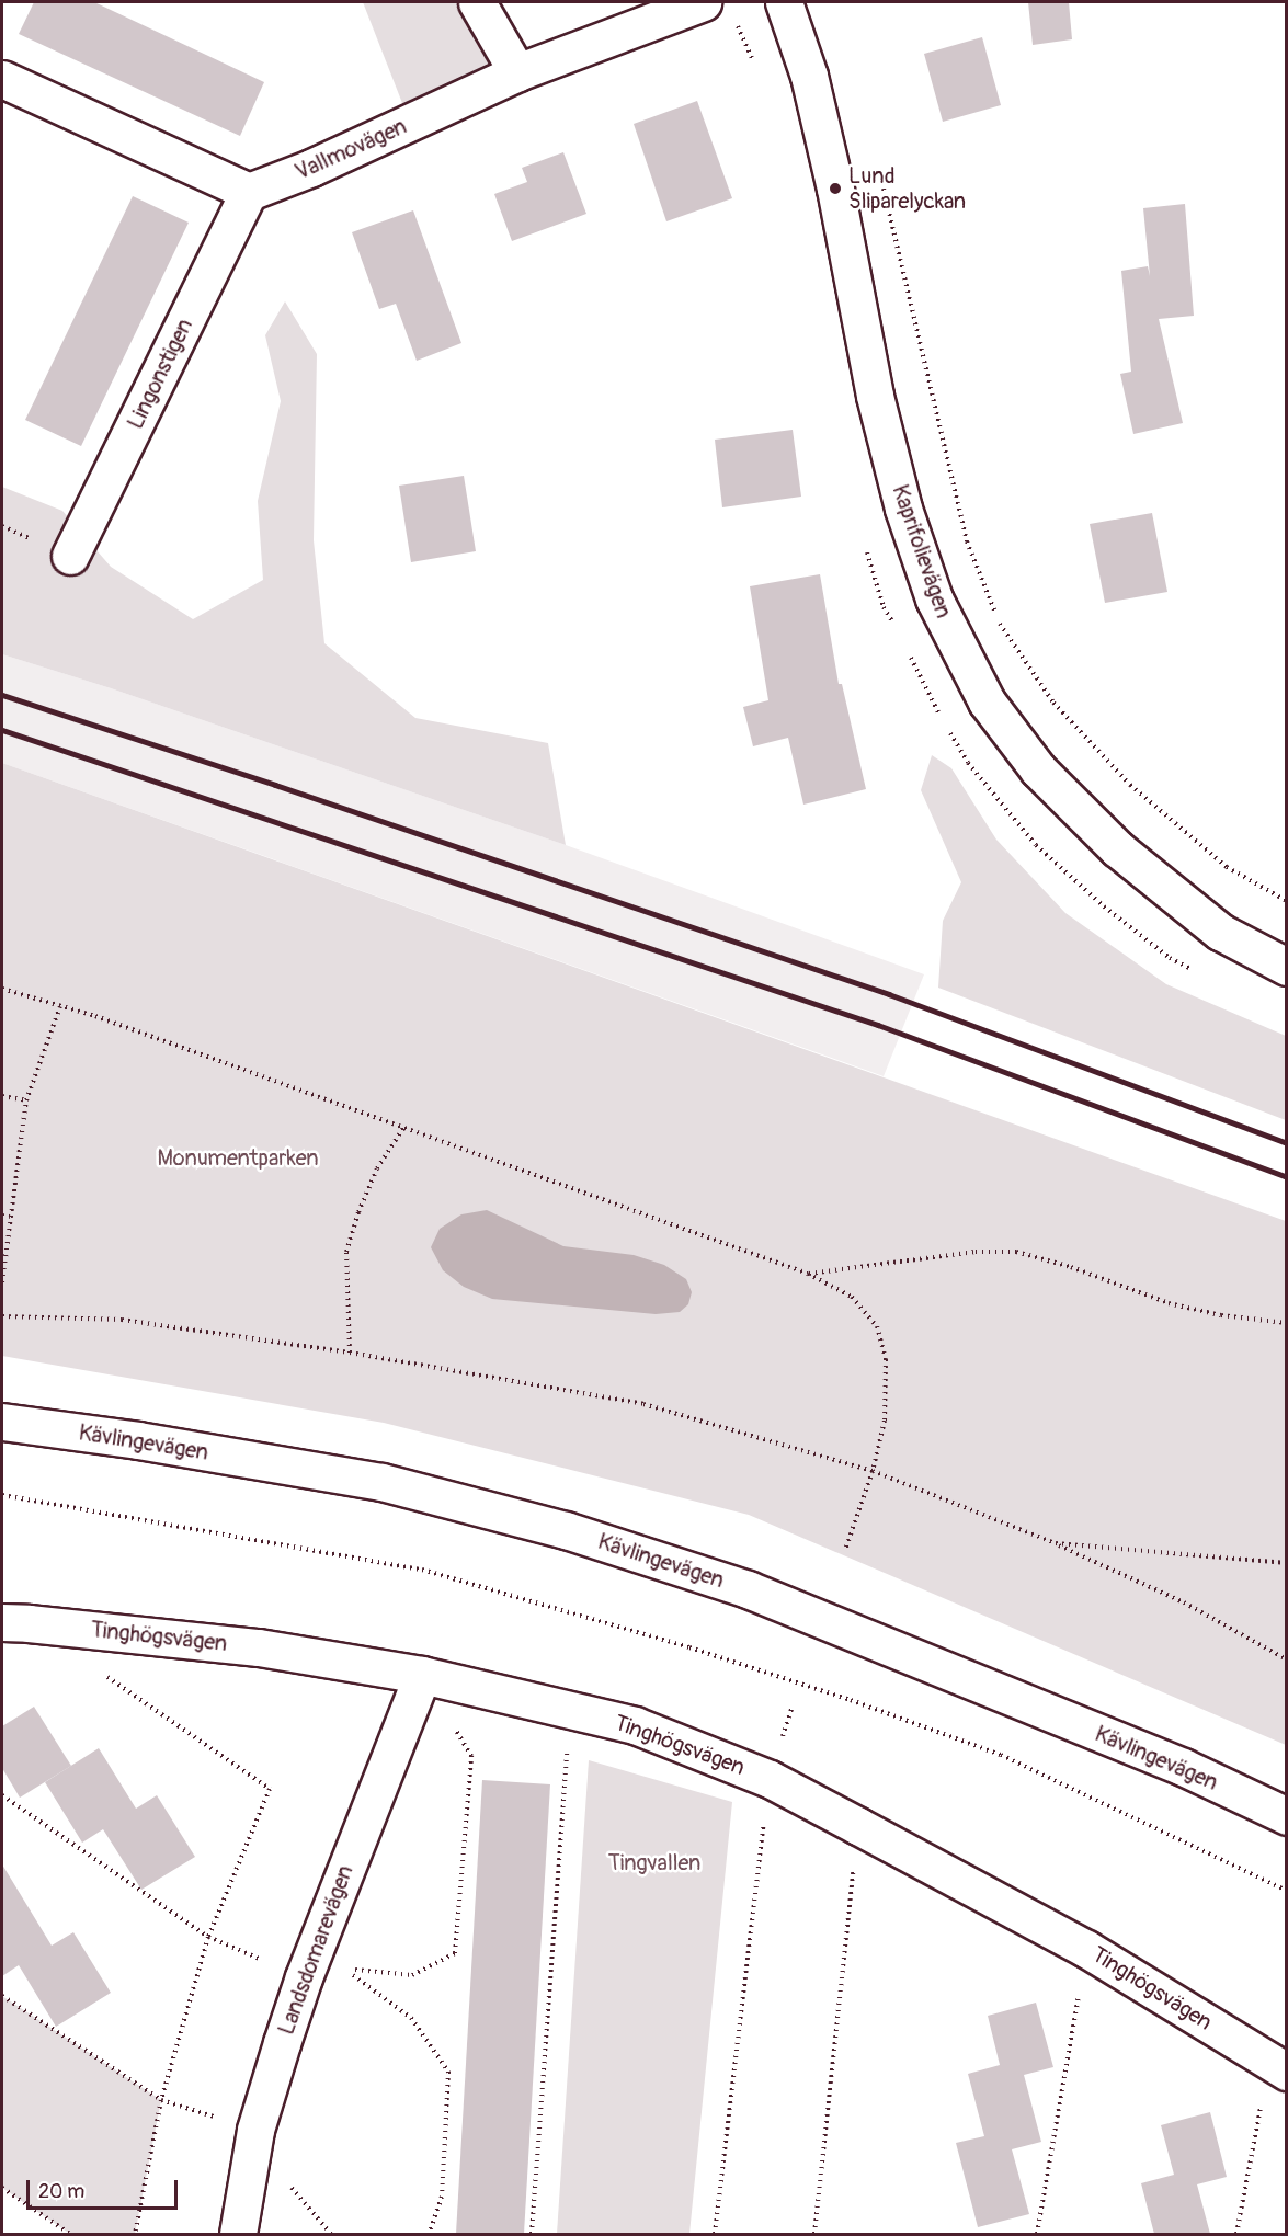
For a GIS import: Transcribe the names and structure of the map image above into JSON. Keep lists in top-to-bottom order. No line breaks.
{"streets":{"street":["Vallmovägen","Lingonstigen","Kaprifolievägen","Kävlingevägen","Tinghögsvägen","Landsdomarevägen"]},"crossings":[["Vallmovägen","Lingonstigen"],["Tinghögsvägen","Landsdomarevägen"]],"parks":["Monumentparken","Tingvallen"],"places":["Lund Sliparelyckan"],"scale_bar":"20 m"}
